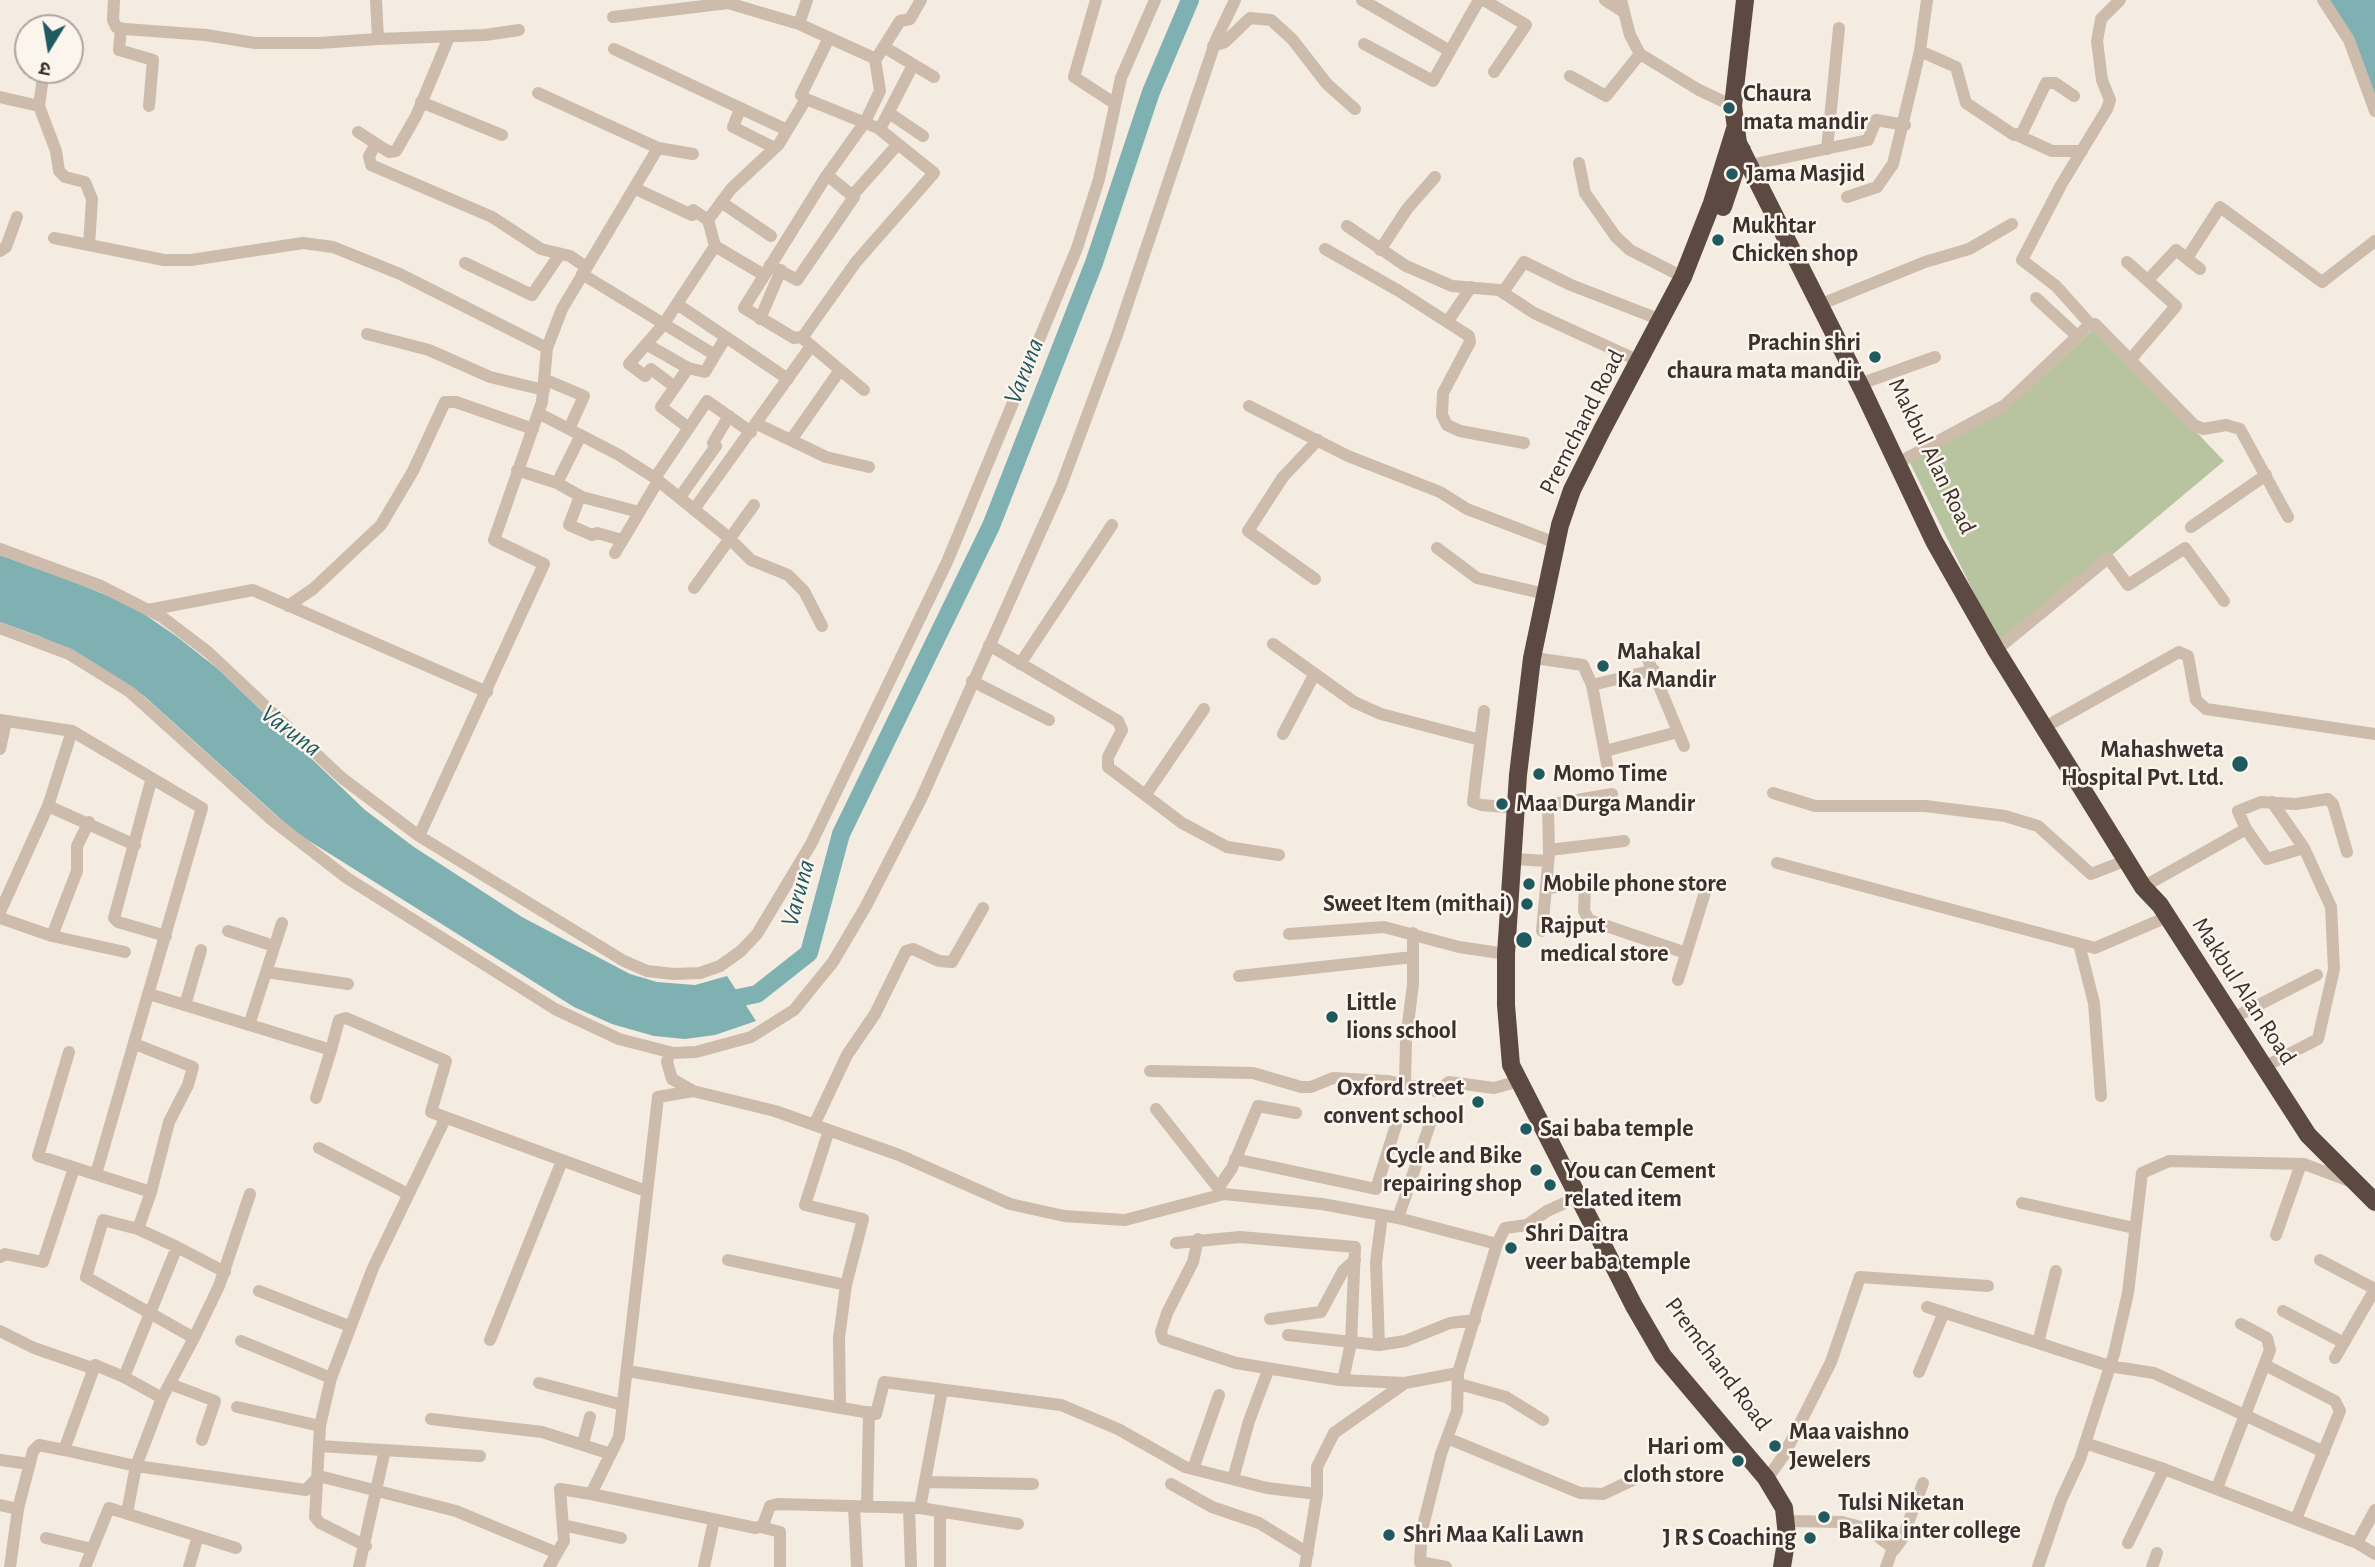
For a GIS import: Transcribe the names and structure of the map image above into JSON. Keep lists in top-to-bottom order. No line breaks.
{"streets":{"highway":["Premchand Road","Makbul Alan Road"]},"crossings":[["Premchand Road","Makbul Alan Road"]],"water":["Varuna"],"places":["Chaura mata mandir","Jama Masjid","Mukhtar Chicken shop","Prachin shri chaura mata mandir","Mahakal Ka Mandir","Mahashweta Hospital Pvt. Ltd.","Momo Time","Maa Durga Mandir","Mobile phone store","Sweet Item (mithai)","Rajput medical store","Little lions school","Oxford street convent school","Sai baba temple","Cycle and Bike repairing shop","You can Cement related item","Shri Daitra veer baba temple","Maa vaishno Jewelers","Hari om cloth store","Tulsi Niketan Balika inter college","Shri Maa Kali Lawn","J R S Coaching"],"north":"bottom"}
